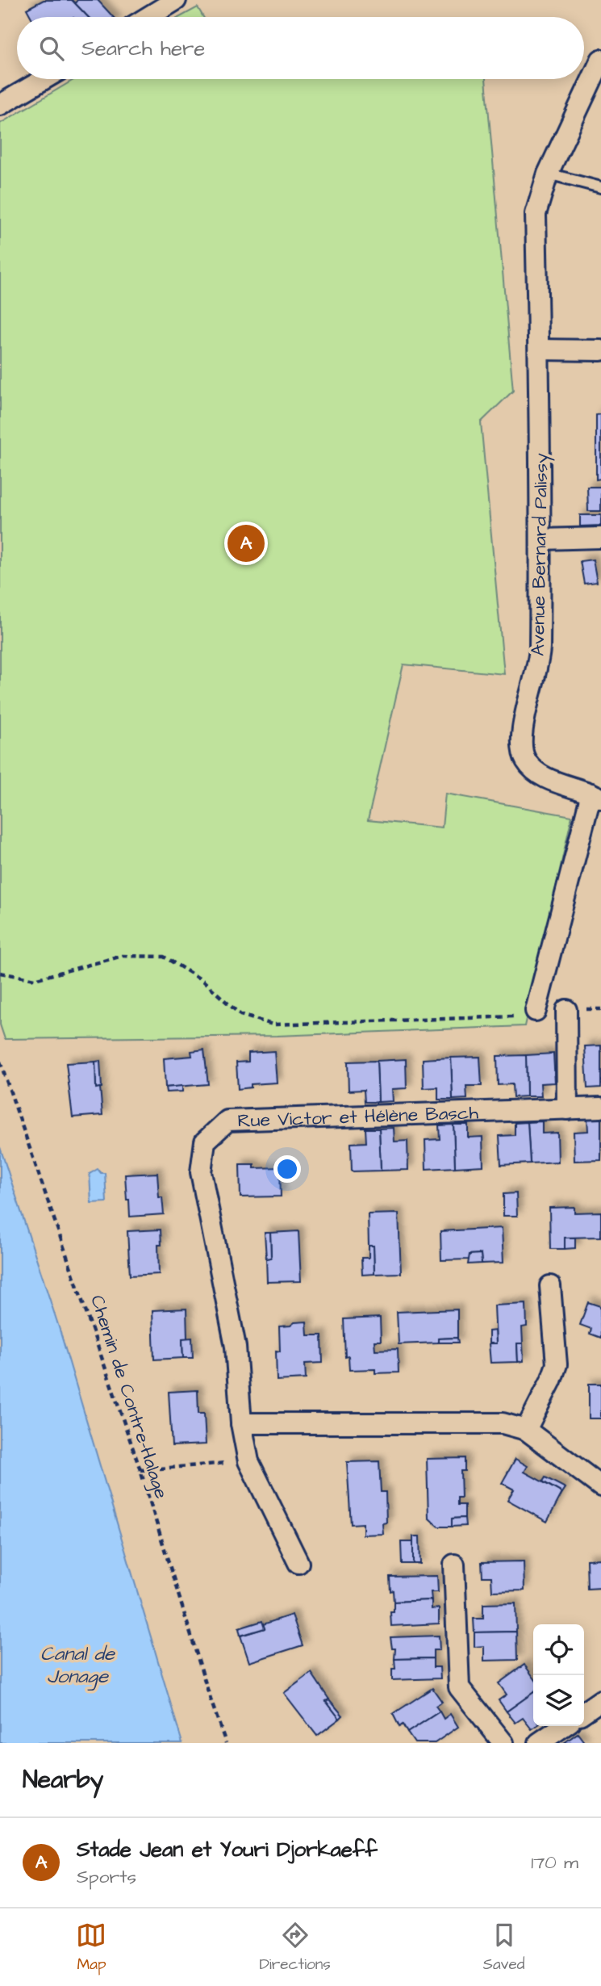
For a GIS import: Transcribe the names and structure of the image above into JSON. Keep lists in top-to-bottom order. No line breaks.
{"streets":{"street":["Avenue Bernard Palissy","Rue Victor et Hélène Basch"],"path":["Chemin de Contre-Halage"]},"water":["Canal de Jonage"],"page":{"search":"Search here","pins":"A","heading":"Nearby","list":[{"mark":"A","name":"Stade Jean et Youri Djorkaeff","note":"Sports","value":"170 m"}],"nav":["Map","Directions","Saved"]}}
